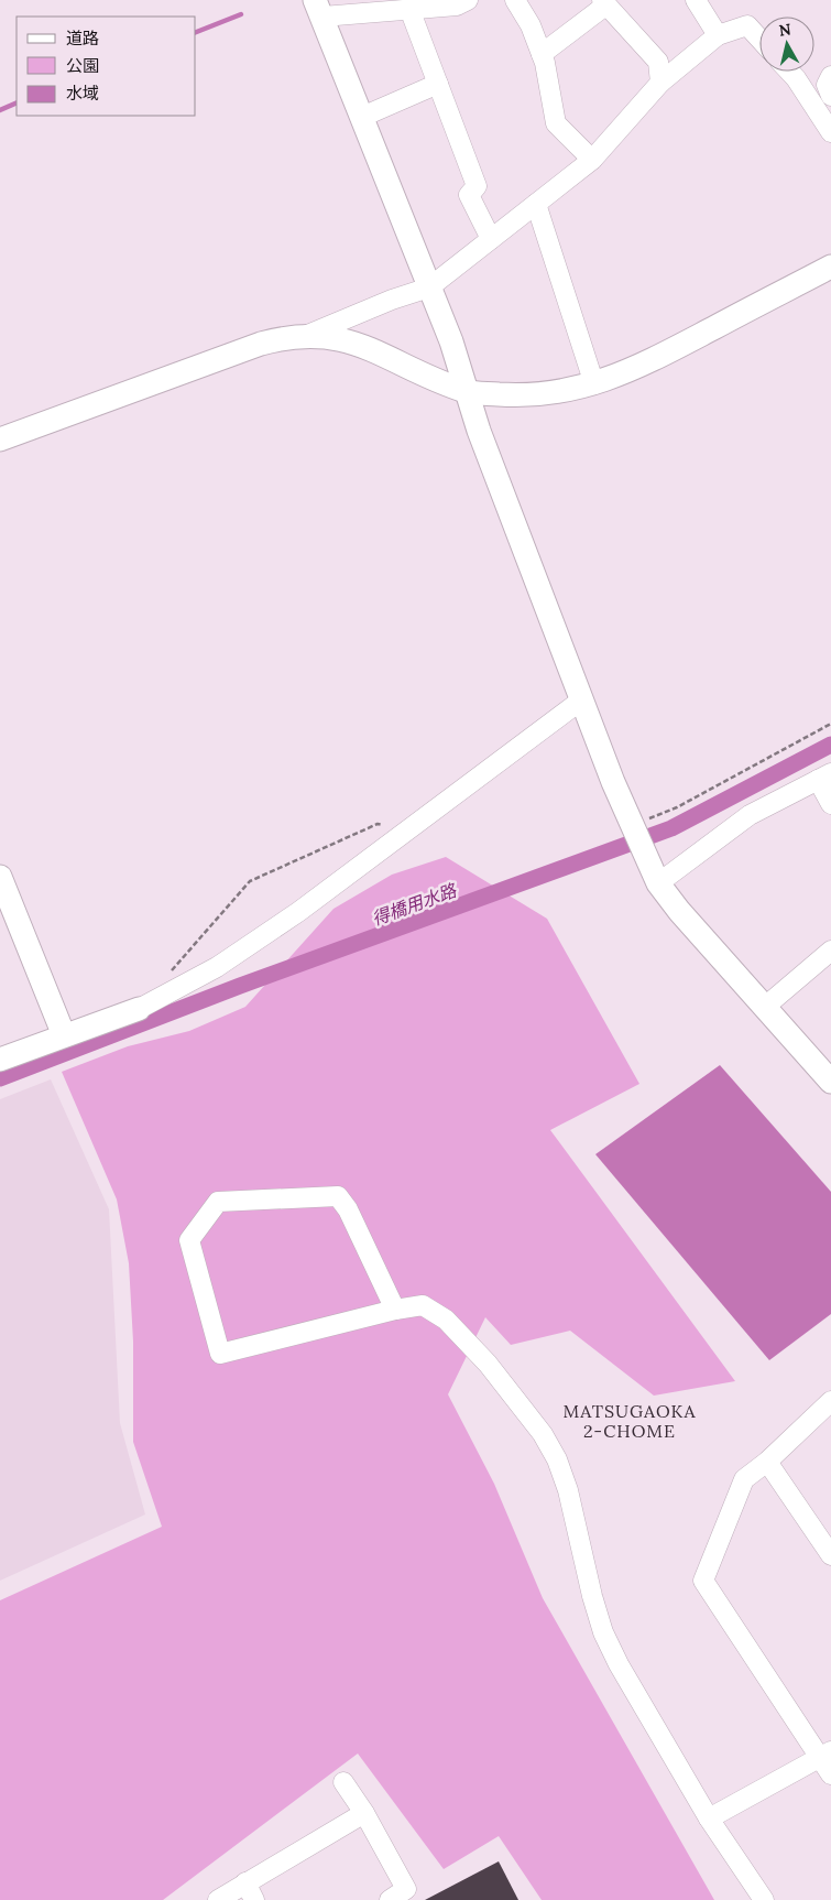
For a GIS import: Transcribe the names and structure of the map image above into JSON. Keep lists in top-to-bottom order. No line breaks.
{"districts":["MATSUGAOKA 2-CHOME"],"water":["得橋用水路"],"legend":["道路","公園","水域"],"north":"top"}
